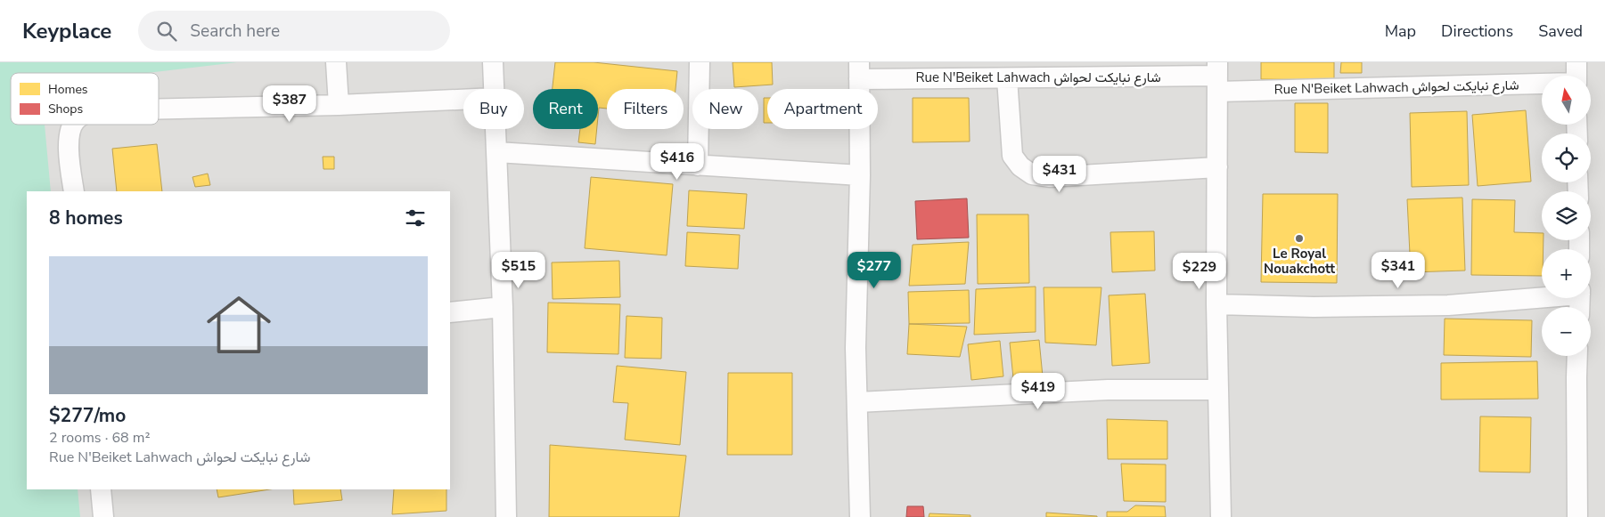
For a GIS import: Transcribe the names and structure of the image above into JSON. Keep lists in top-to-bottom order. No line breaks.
{"streets":{"street":["Rue N'Beiket Lahwach شارع نبايكت لحواش"]},"places":["Le Royal Nouakchott"],"legend":["Homes","Shops"],"north":"top","page":{"header":"Keyplace","search":"Search here","nav":["Map","Directions","Saved"],"map_buttons":["+","−"],"price":["$387","$416","$431","$515","$277","$341","$229","$419"],"chip":["Buy","Rent","Filters","New","Apartment"],"heading":"8 homes","list":[{"name":"$277/mo","note":"2 rooms · 68 m² · Rue N'Beiket Lahwach شارع نبايكت لحواش"}]}}
